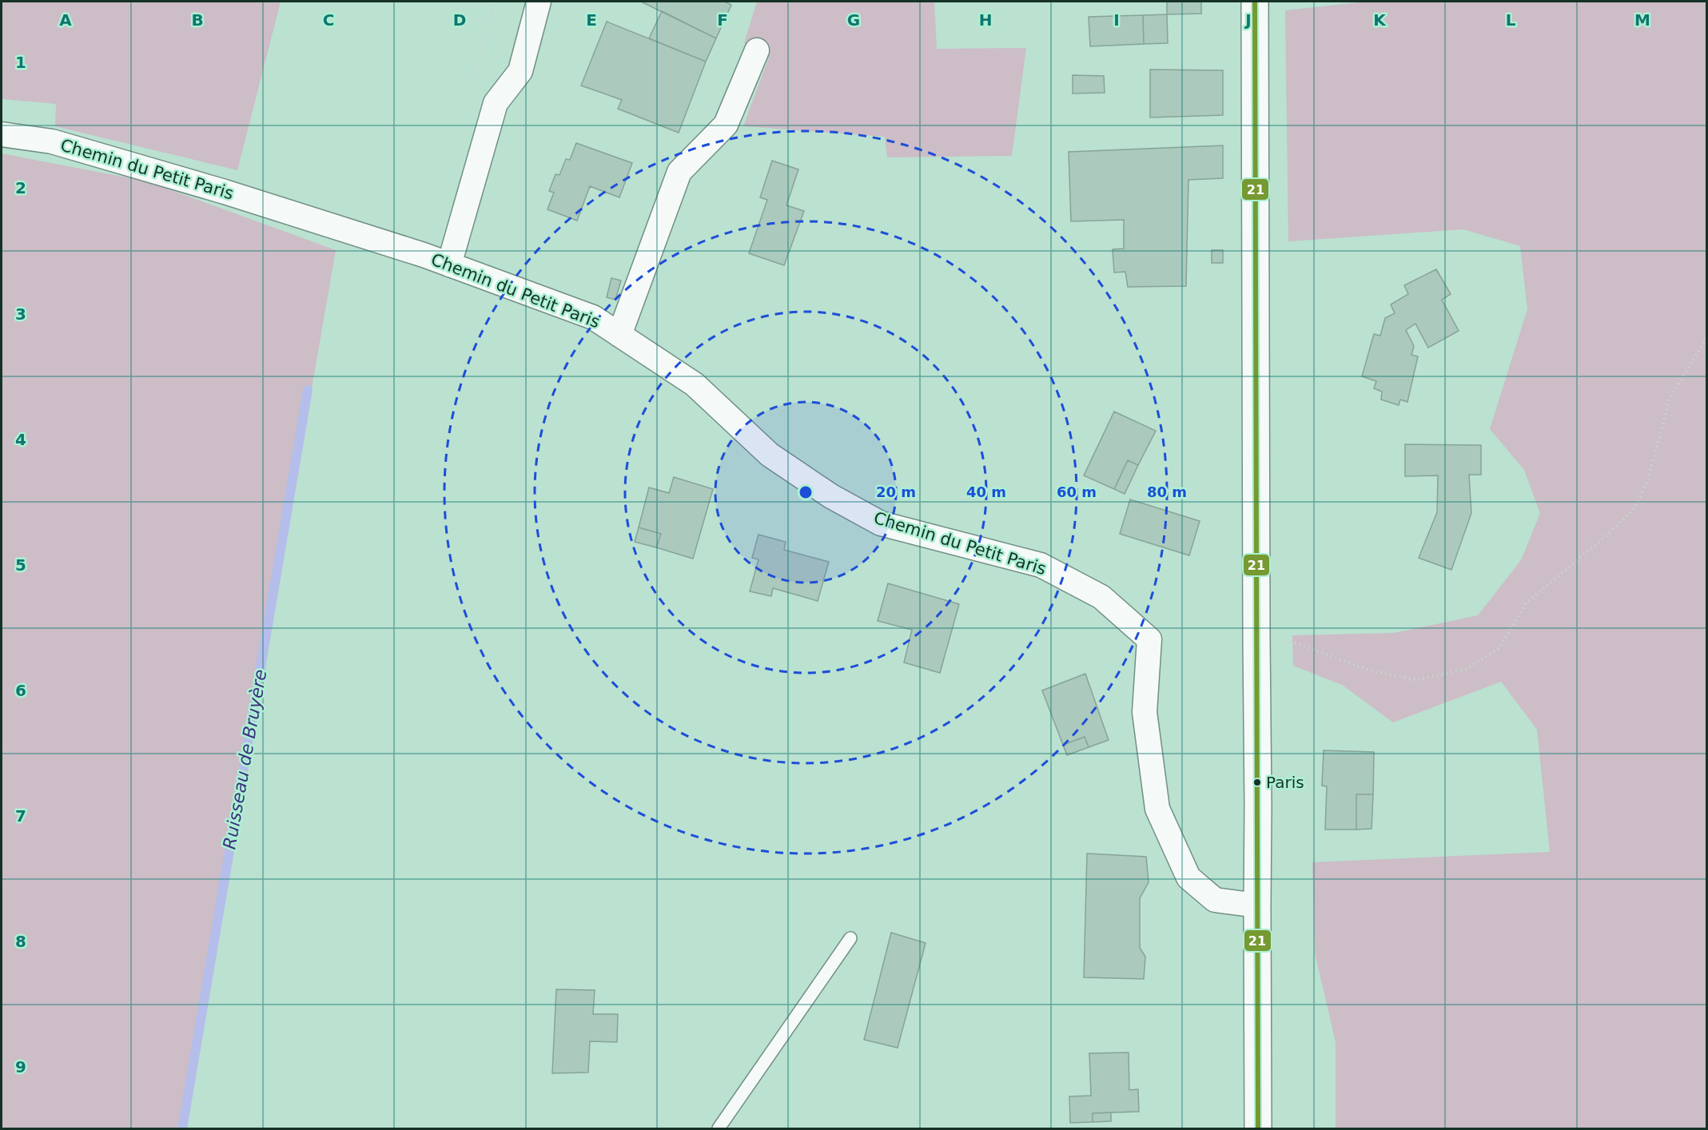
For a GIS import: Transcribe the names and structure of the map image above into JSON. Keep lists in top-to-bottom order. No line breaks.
{"streets":{"street":["Chemin du Petit Paris"]},"water":["Ruisseau de Bruyère"],"places":["Paris"],"lines":["transit line 21"],"grid":{"columns":["A","B","C","D","E","F","G","H","I","J","K","L","M"],"rows":["1","2","3","4","5","6","7","8","9"]},"rings":["20 m","40 m","60 m","80 m"]}
